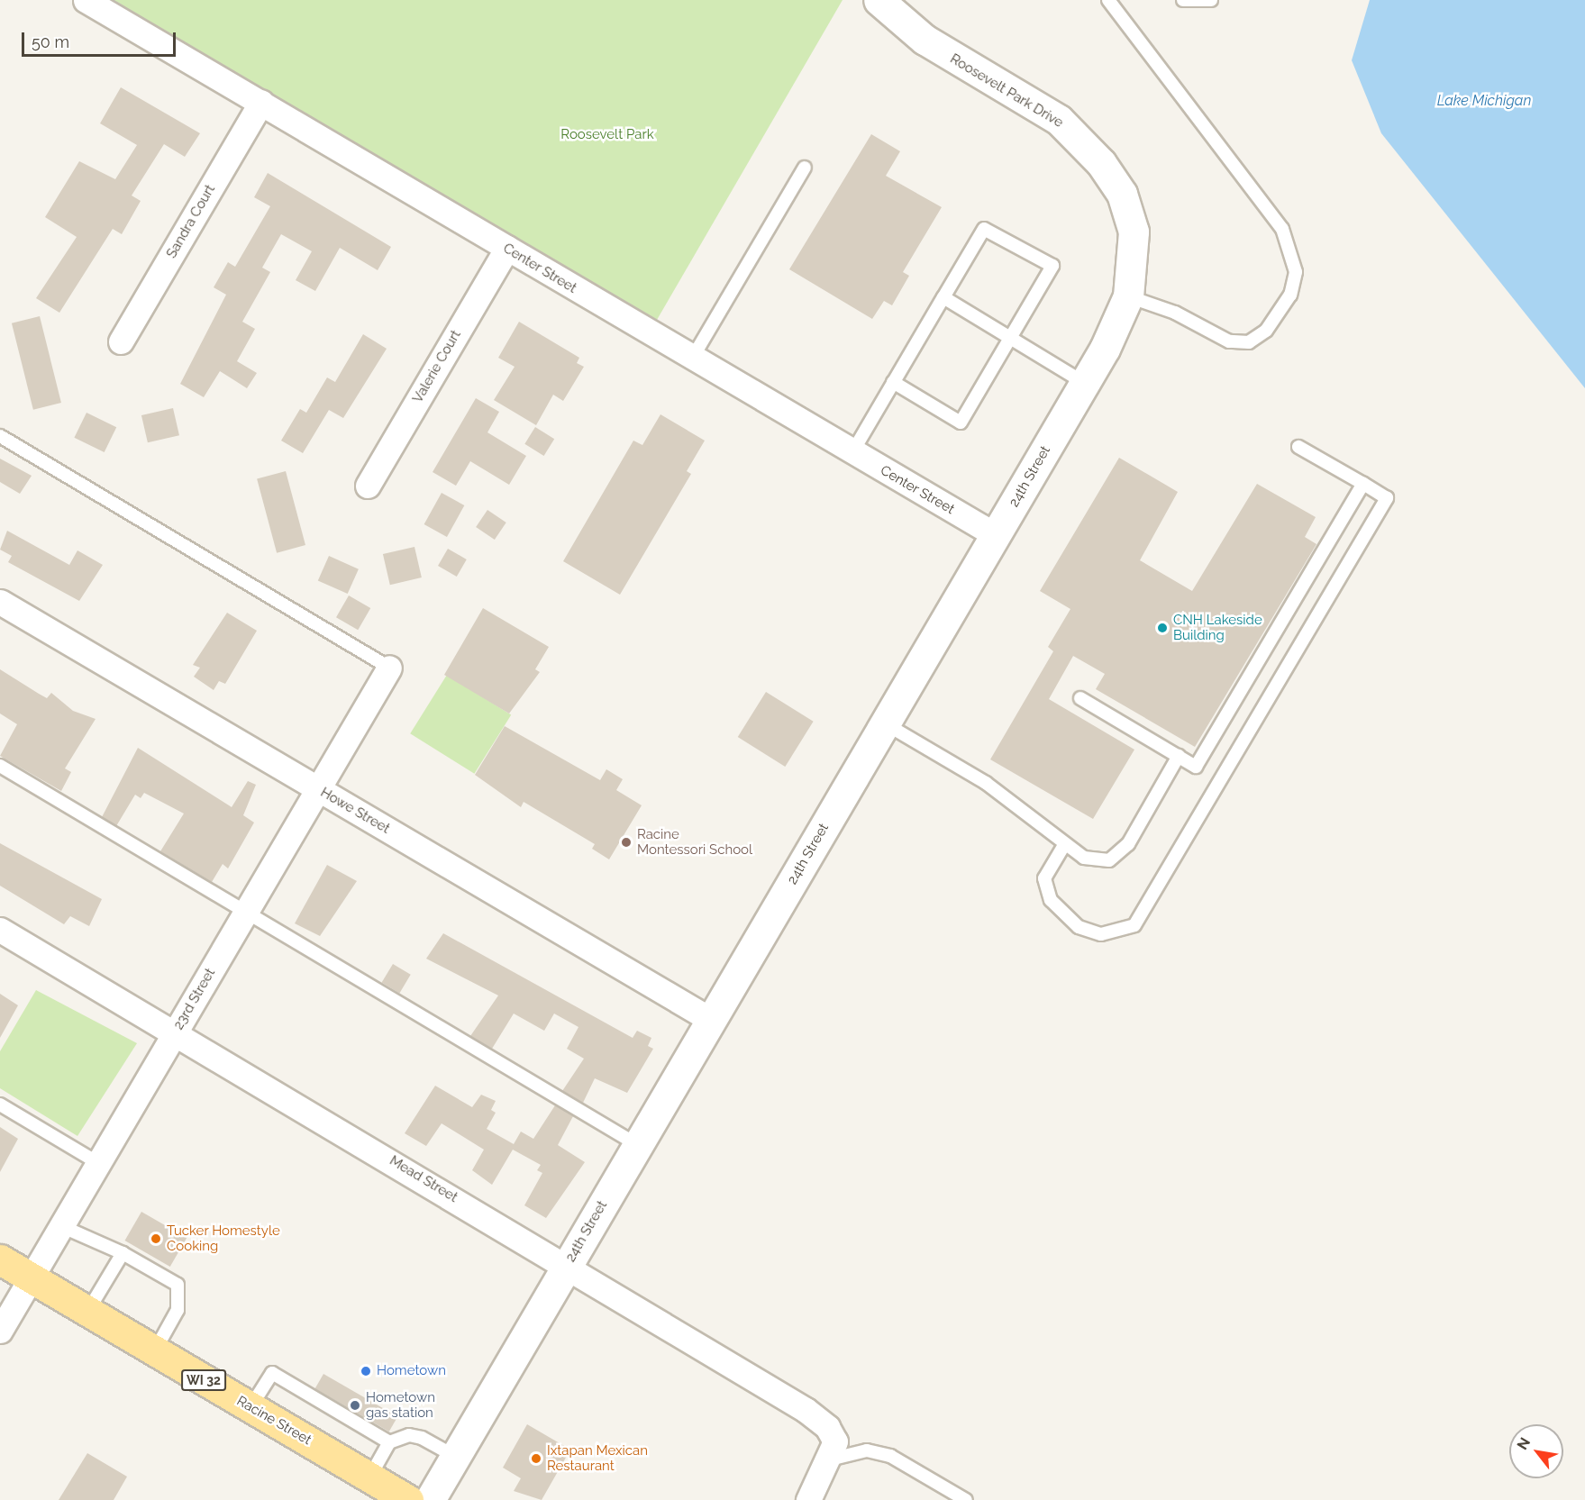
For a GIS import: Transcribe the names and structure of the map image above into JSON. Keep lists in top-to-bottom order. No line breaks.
{"streets":{"main road":["WI 32","Racine Street"],"street":["Roosevelt Park Drive","Sandra Court","Center Street","Valerie Court","24th Street","Howe Street","23rd Street","Mead Street"]},"crossings":[["Roosevelt Park Drive","24th Street"],["Sandra Court","Center Street"],["Center Street","Valerie Court"],["Center Street","24th Street"],["24th Street","Howe Street"],["24th Street","Mead Street"],["Howe Street","23rd Street"],["23rd Street","Mead Street"],["23rd Street","Racine Street"]],"water":["Lake Michigan"],"parks":["Roosevelt Park"],"places":["CNH Lakeside Building","Racine Montessori School","Tucker Homestyle Cooking","Hometown","Hometown gas station","Ixtapan Mexican Restaurant"],"scale_bar":"50 m","north":"top left"}
